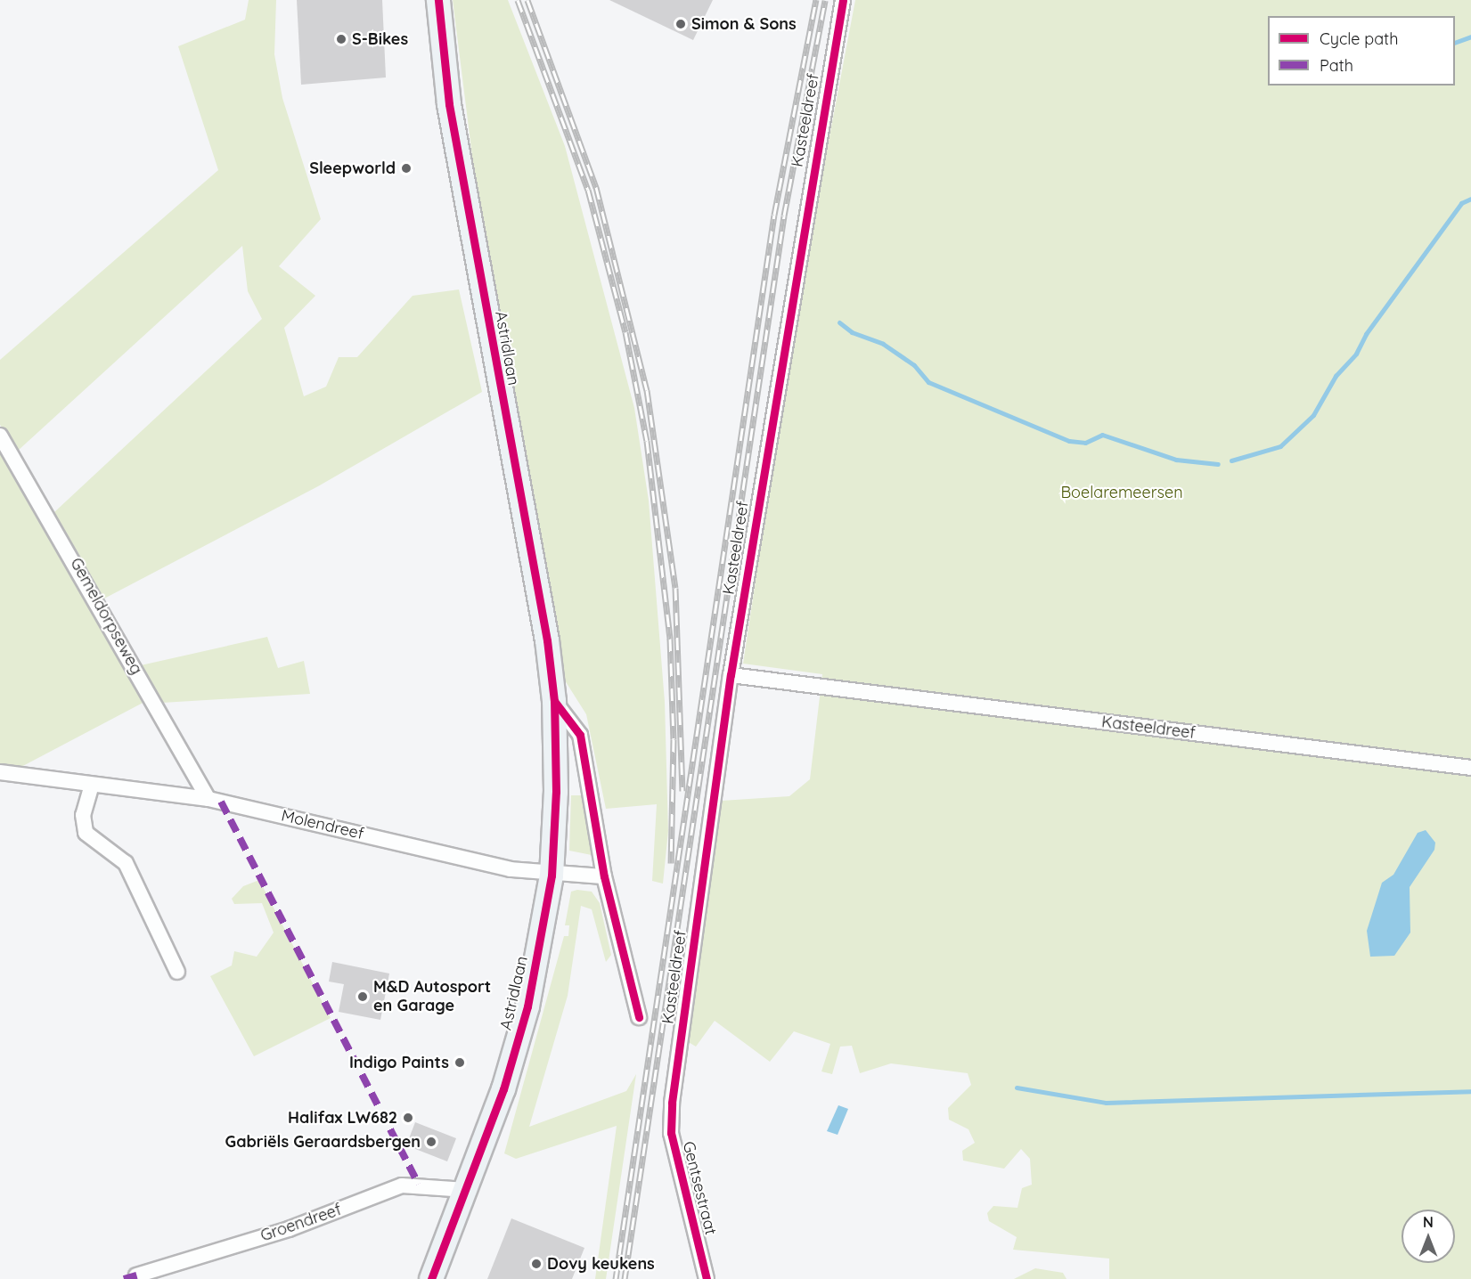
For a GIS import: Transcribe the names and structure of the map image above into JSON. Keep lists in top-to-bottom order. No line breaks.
{"streets":{"main road":["Astridlaan"],"street":["Kasteeldreef","Gemeldorpseweg","Molendreef","Gentsestraat","Groendreef"]},"crossings":[["Kasteeldreef","Gentsestraat"],["Astridlaan","Molendreef"],["Astridlaan","Groendreef"],["Gemeldorpseweg","Molendreef"]],"parks":["Boelaremeersen"],"places":["Simon & Sons","S-Bikes","Sleepworld","M&D Autosport en Garage","Indigo Paints","Halifax LW682","Gabriëls Geraardsbergen","Dovy keukens"],"legend":["Cycle path","Path"],"north":"top"}
